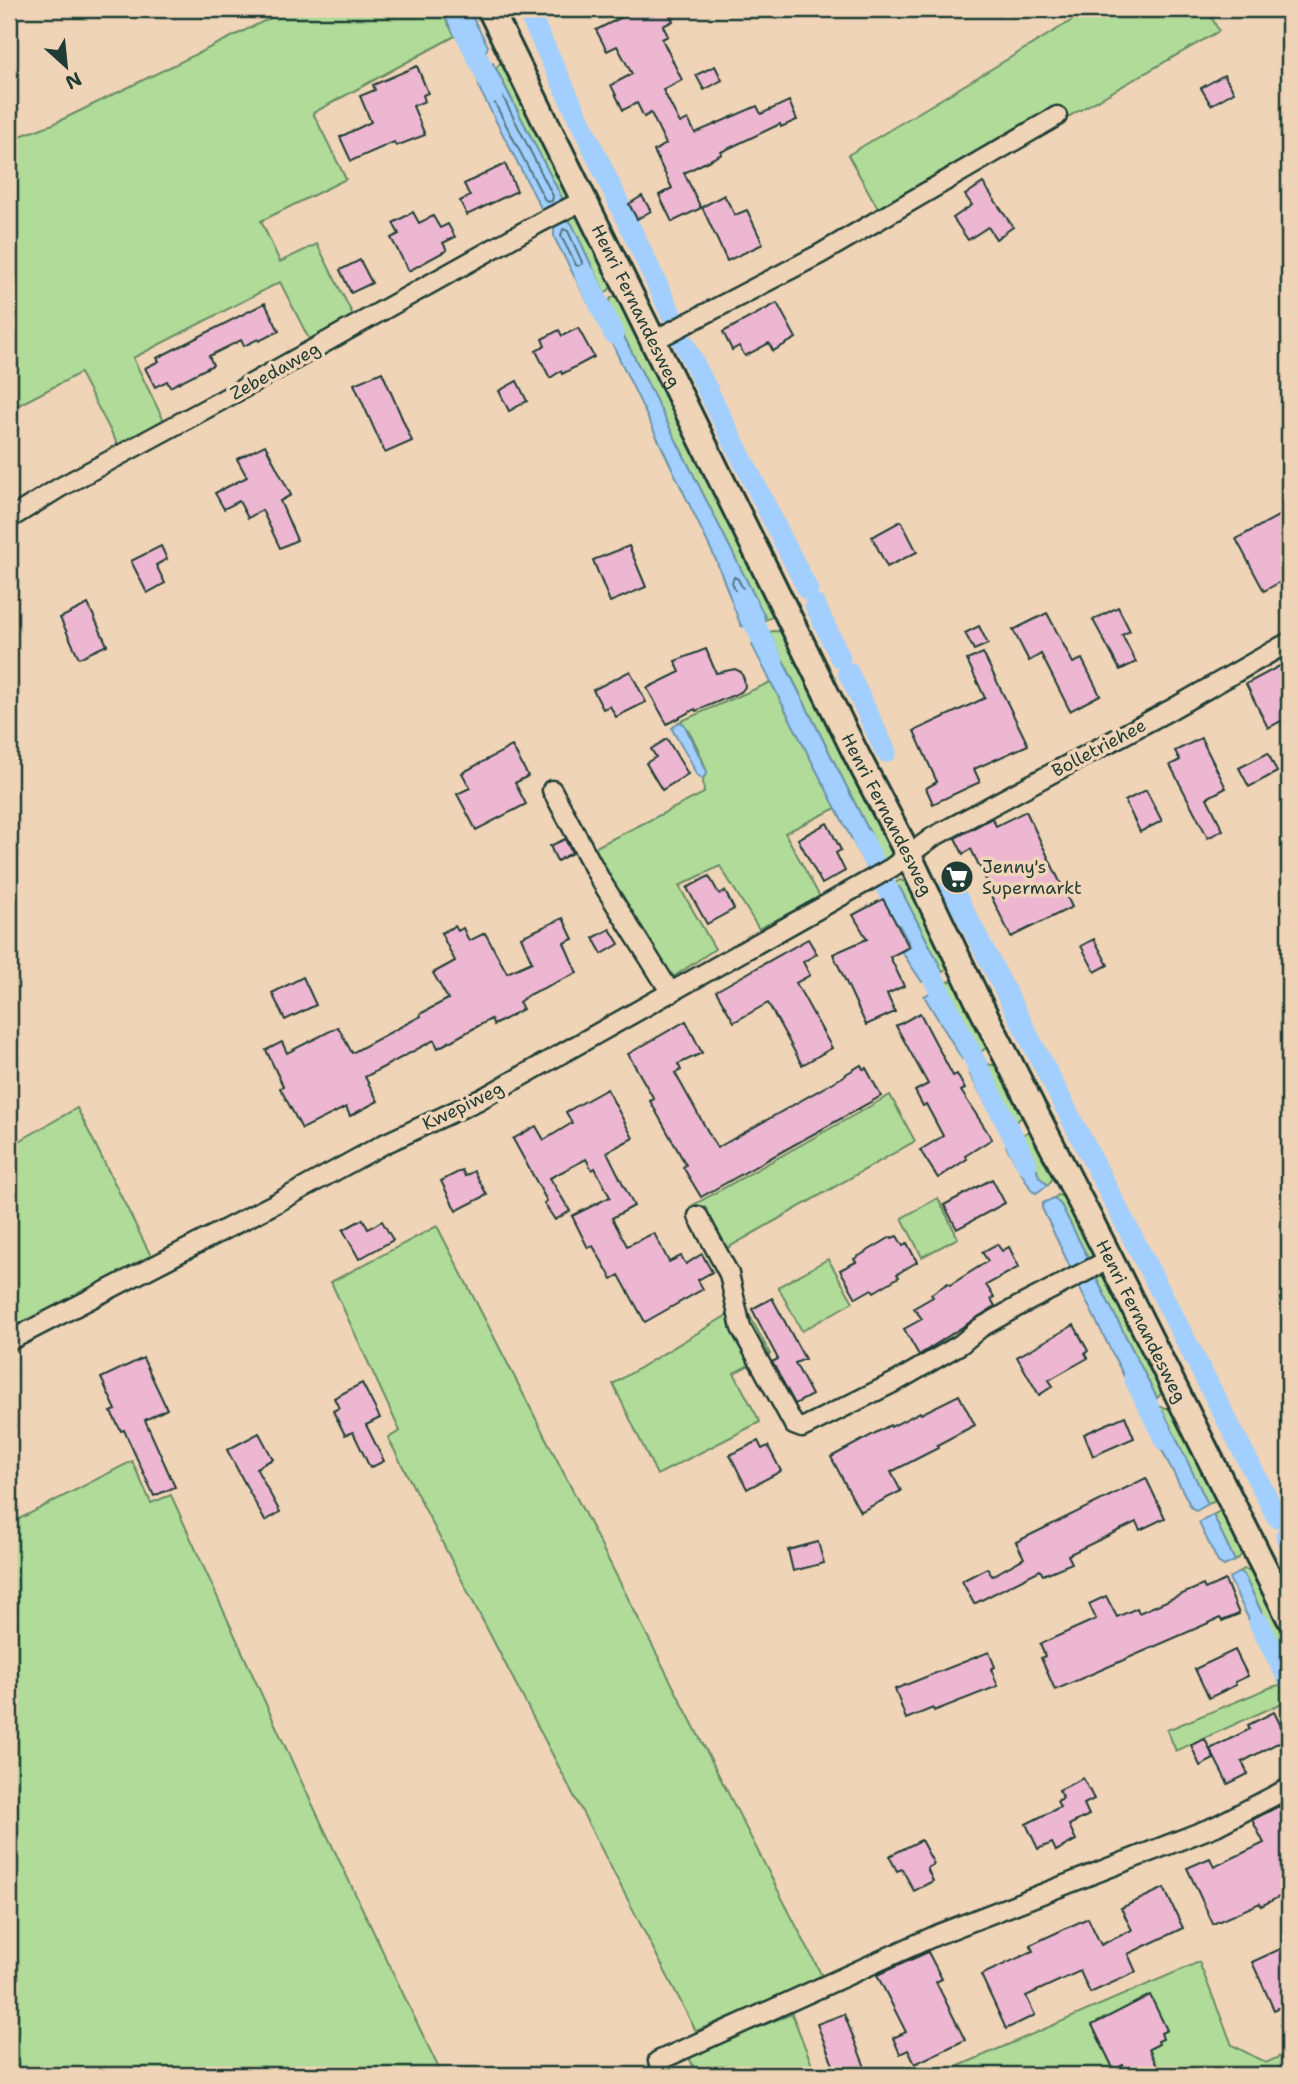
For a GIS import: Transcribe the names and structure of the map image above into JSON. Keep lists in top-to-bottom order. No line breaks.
{"streets":{"street":["Henri Fernandesweg","Zebedaweg","Bolletriehee","Kwepiweg"]},"crossings":[["Henri Fernandesweg","Zebedaweg"],["Henri Fernandesweg","Bolletriehee"],["Henri Fernandesweg","Kwepiweg"],["Bolletriehee","Kwepiweg"]],"places":{"supermarket":["Jenny's Supermarkt"]},"north":"bottom right"}
